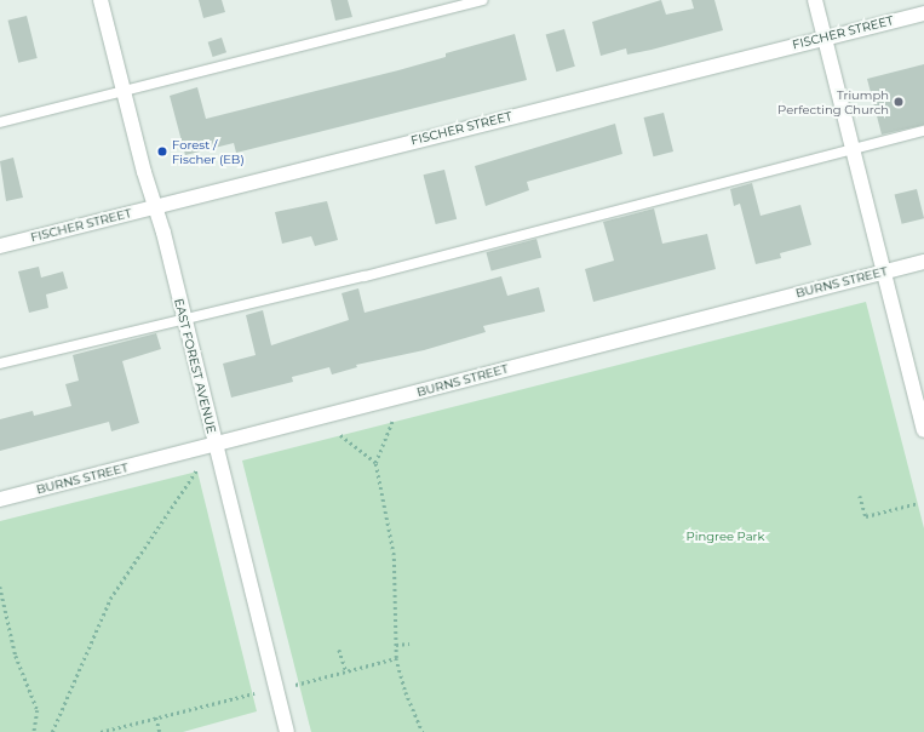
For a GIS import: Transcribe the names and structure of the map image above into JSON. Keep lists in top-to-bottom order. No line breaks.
{"streets":{"street":["FISCHER STREET","BURNS STREET","EAST FOREST AVENUE"]},"crossings":[["FISCHER STREET","EAST FOREST AVENUE"],["BURNS STREET","EAST FOREST AVENUE"]],"parks":["Pingree Park"],"places":["Triumph Perfecting Church","Forest / Fischer (EB)"]}
